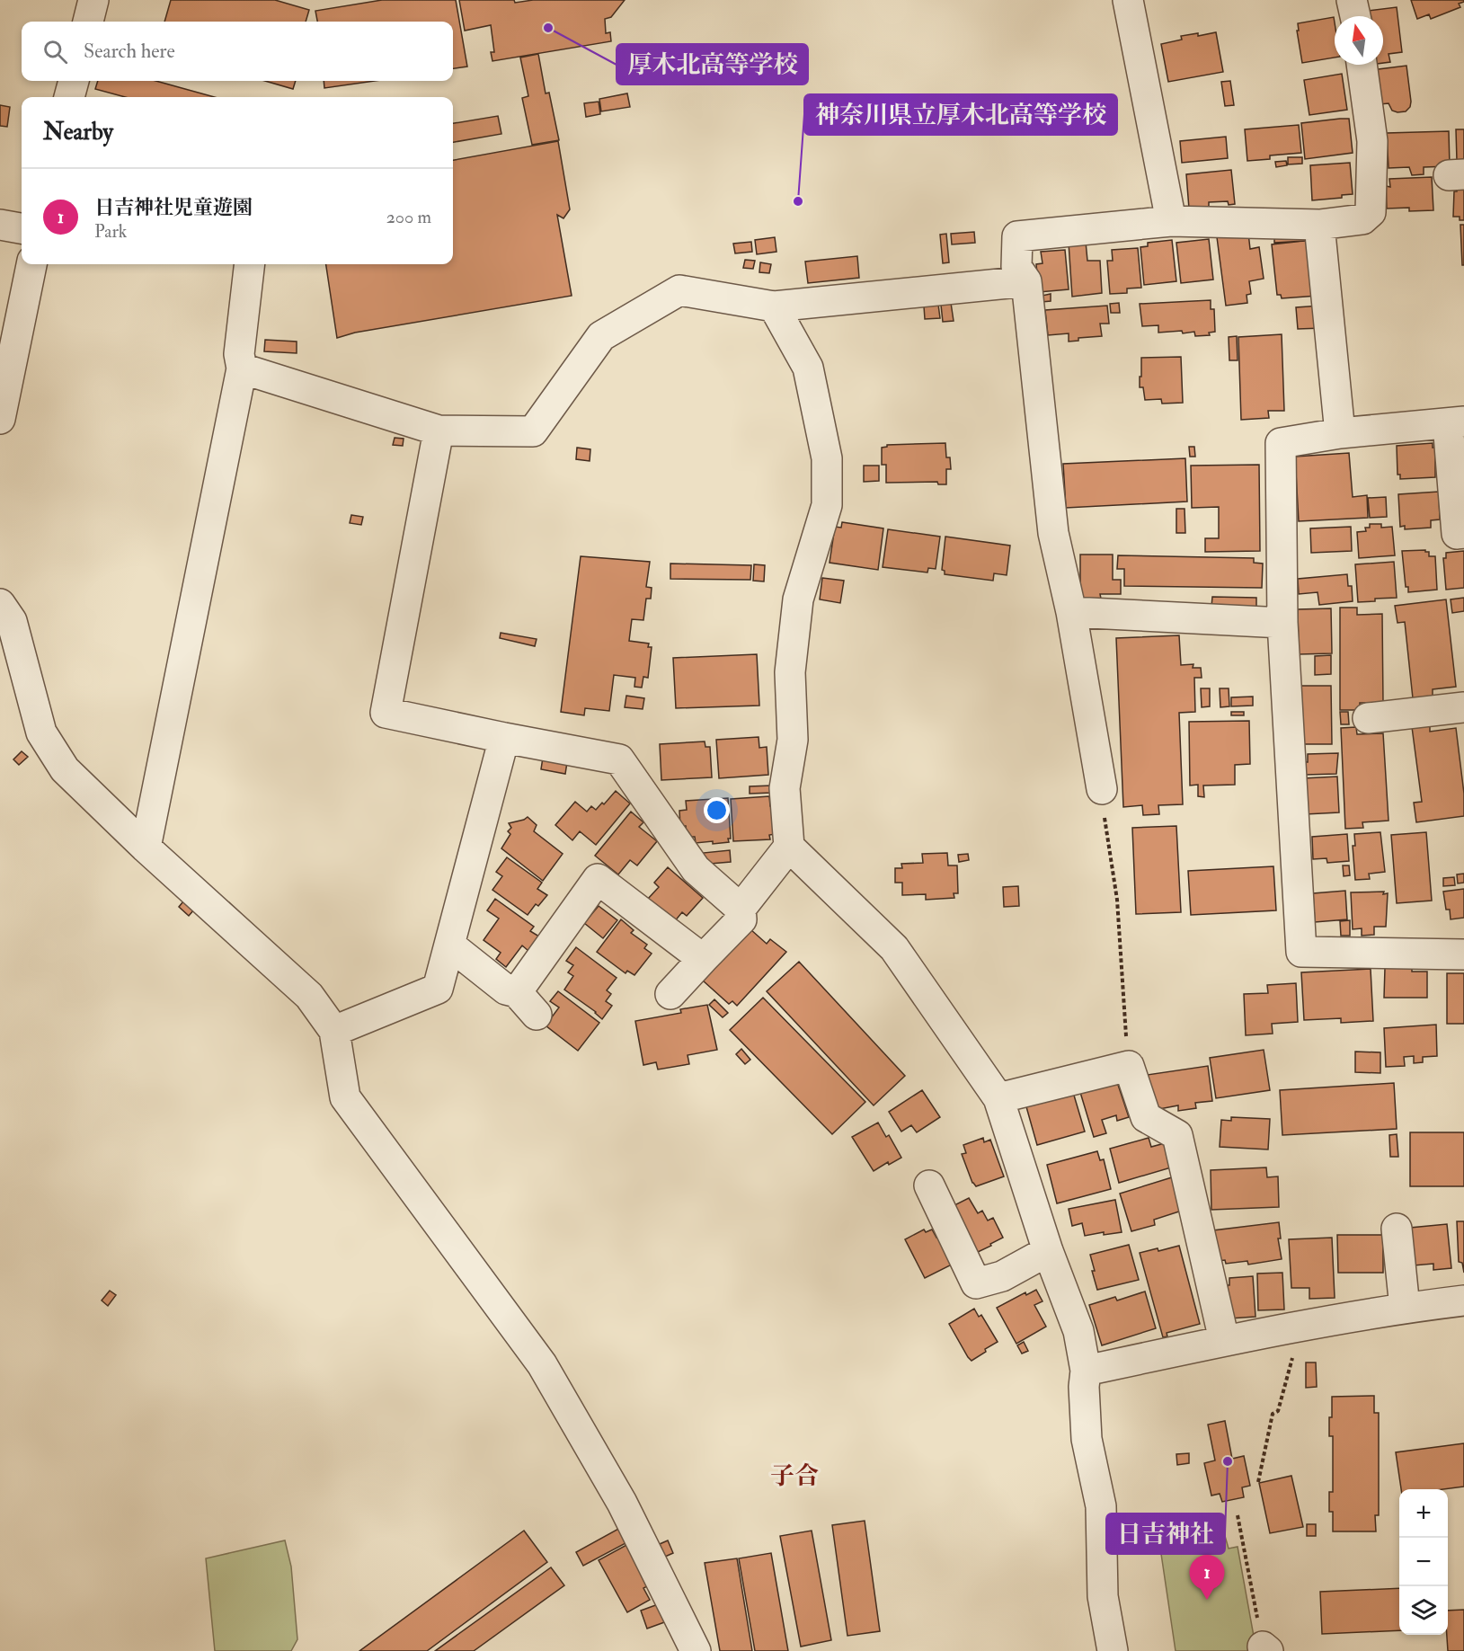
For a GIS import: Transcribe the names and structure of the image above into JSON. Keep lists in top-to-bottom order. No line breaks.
{"districts":["子合"],"places":["厚木北高等学校","神奈川県立厚木北高等学校","日吉神社"],"north":"top","page":{"search":"Search here","heading":"Nearby","list":[{"mark":"1","name":"日吉神社児童遊園","note":"Park","value":"200 m"}],"map_buttons":["+","−"],"pins":"1"}}
